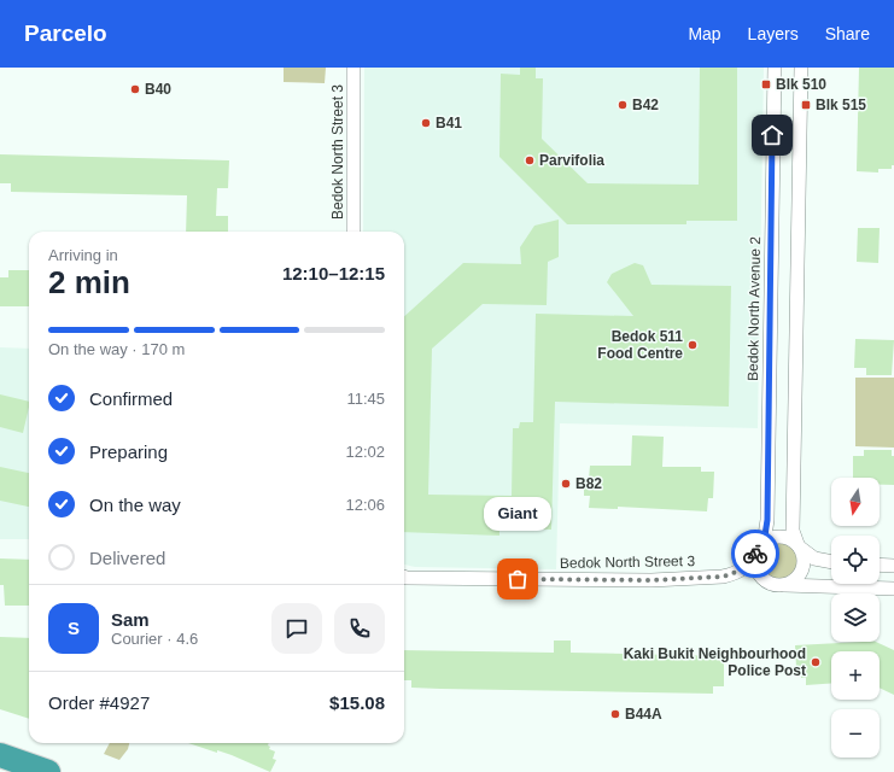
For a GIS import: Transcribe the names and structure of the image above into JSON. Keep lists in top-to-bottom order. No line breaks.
{"streets":{"street":["Bedok North Street 3","Bedok North Avenue 2"]},"crossings":[["Bedok North Street 3","Bedok North Avenue 2"]],"places":{"transit":["Blk 510","Blk 515"],"other":["B40","B42","B41","Parvifolia","Bedok 511 Food Centre","B82","Giant","Kaki Bukit Neighbourhood Police Post","B44A"]},"north":"bottom","page":{"header":"Parcelo","nav":["Map","Layers","Share"],"heading":["2 min","Arriving in","12:10–12:15"],"panel":["Sam","Courier · 4.6","Order #4927","$15.08"],"bar":"On the way · 170 m","list":[["Confirmed","11:45"],["Preparing","12:02"],["On the way","12:06"],"Delivered"],"map_buttons":["+","−"],"bubble":"Giant","round":"S"}}
